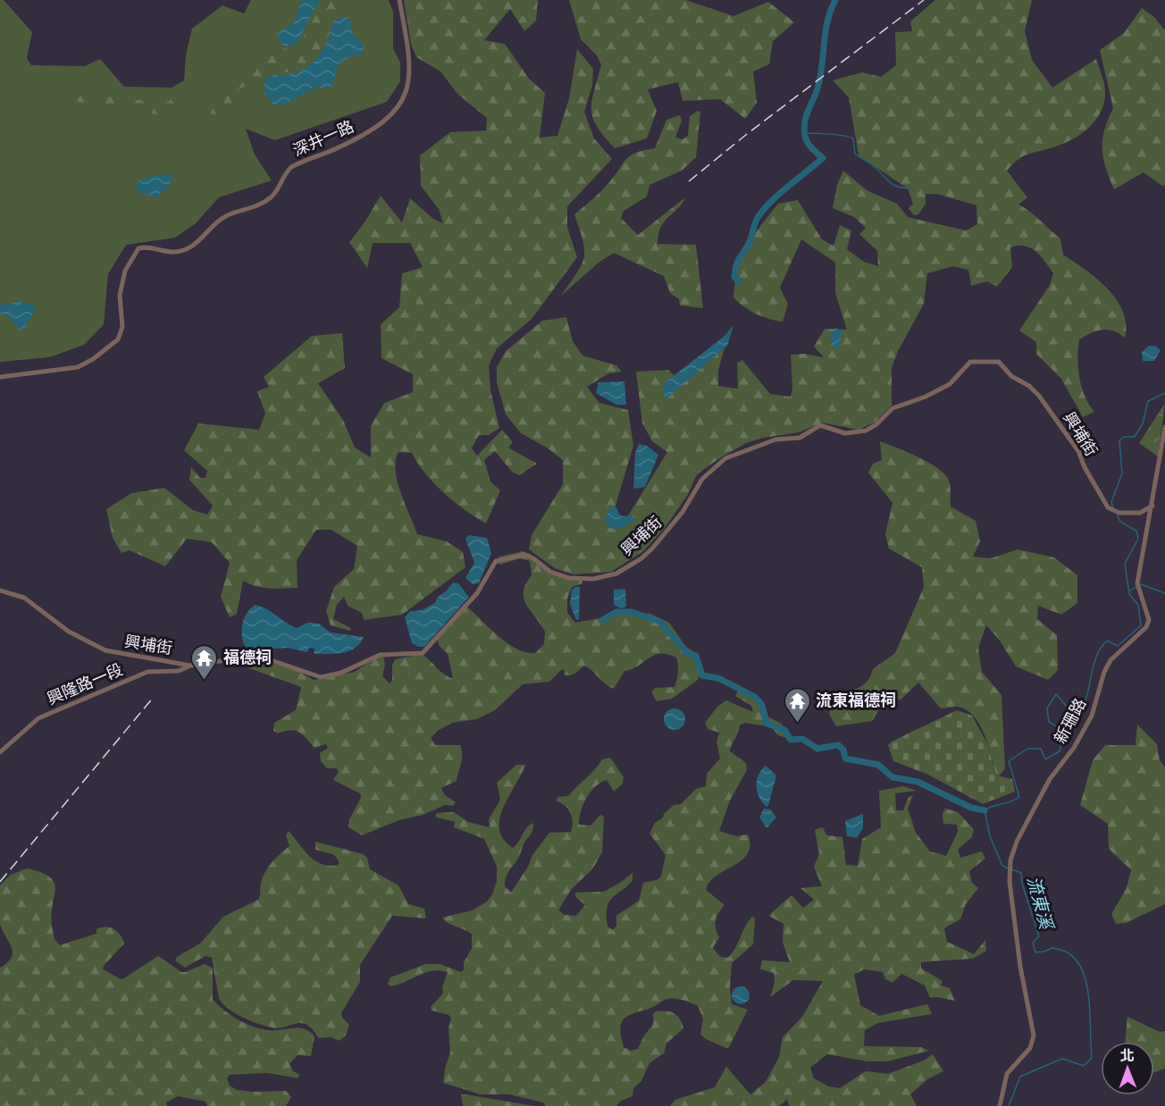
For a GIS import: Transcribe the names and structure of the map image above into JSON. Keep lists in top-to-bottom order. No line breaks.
{"streets":{"street":["深井一路","興埔街","興隆路一段","新珊路"]},"crossings":[["興埔街","興隆路一段"],["興埔街","新珊路"]],"water":["流東溪"],"places":{"temple":["福德祠","流東福德祠"]},"north":"top"}
